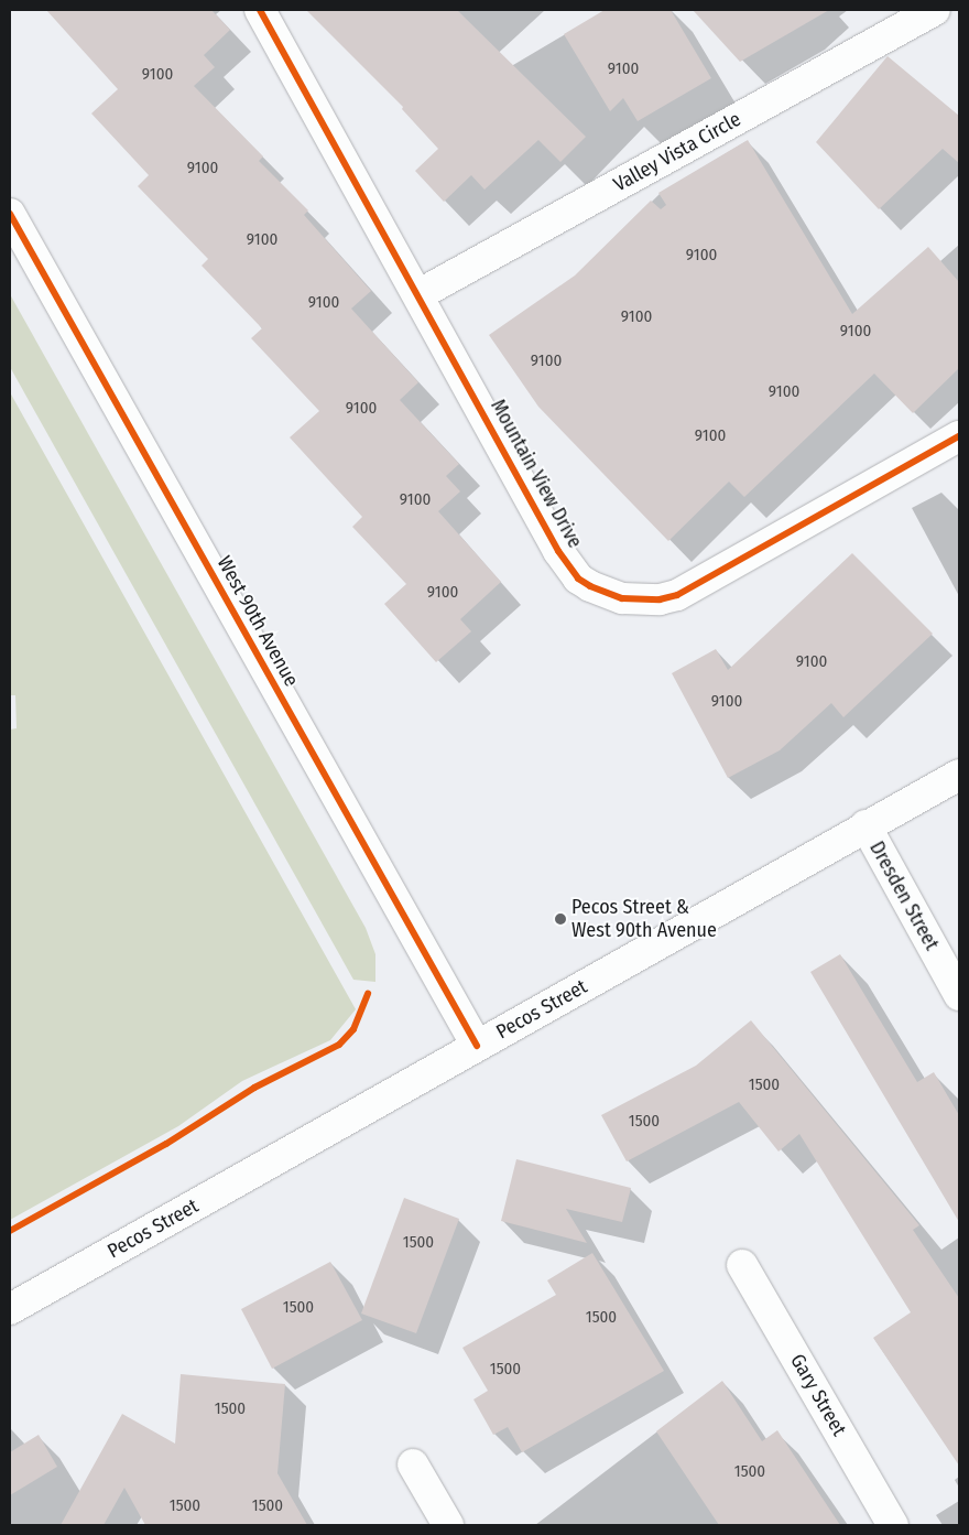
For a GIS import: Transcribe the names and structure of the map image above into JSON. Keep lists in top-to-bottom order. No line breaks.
{"streets":{"street":["Valley Vista Circle","Mountain View Drive","West 90th Avenue","Dresden Street","Pecos Street","Gary Street"]},"crossings":[["Valley Vista Circle","Mountain View Drive"],["West 90th Avenue","Pecos Street"],["Dresden Street","Pecos Street"]],"places":["Pecos Street & West 90th Avenue"],"house_numbers":["9100","9100","9100","9100","9100","9100","9100","9100","9100","9100","9100","9100","9100","9100","9100","9100","1500","1500","1500","1500","1500","1500","1500","1500","1500","1500"]}
